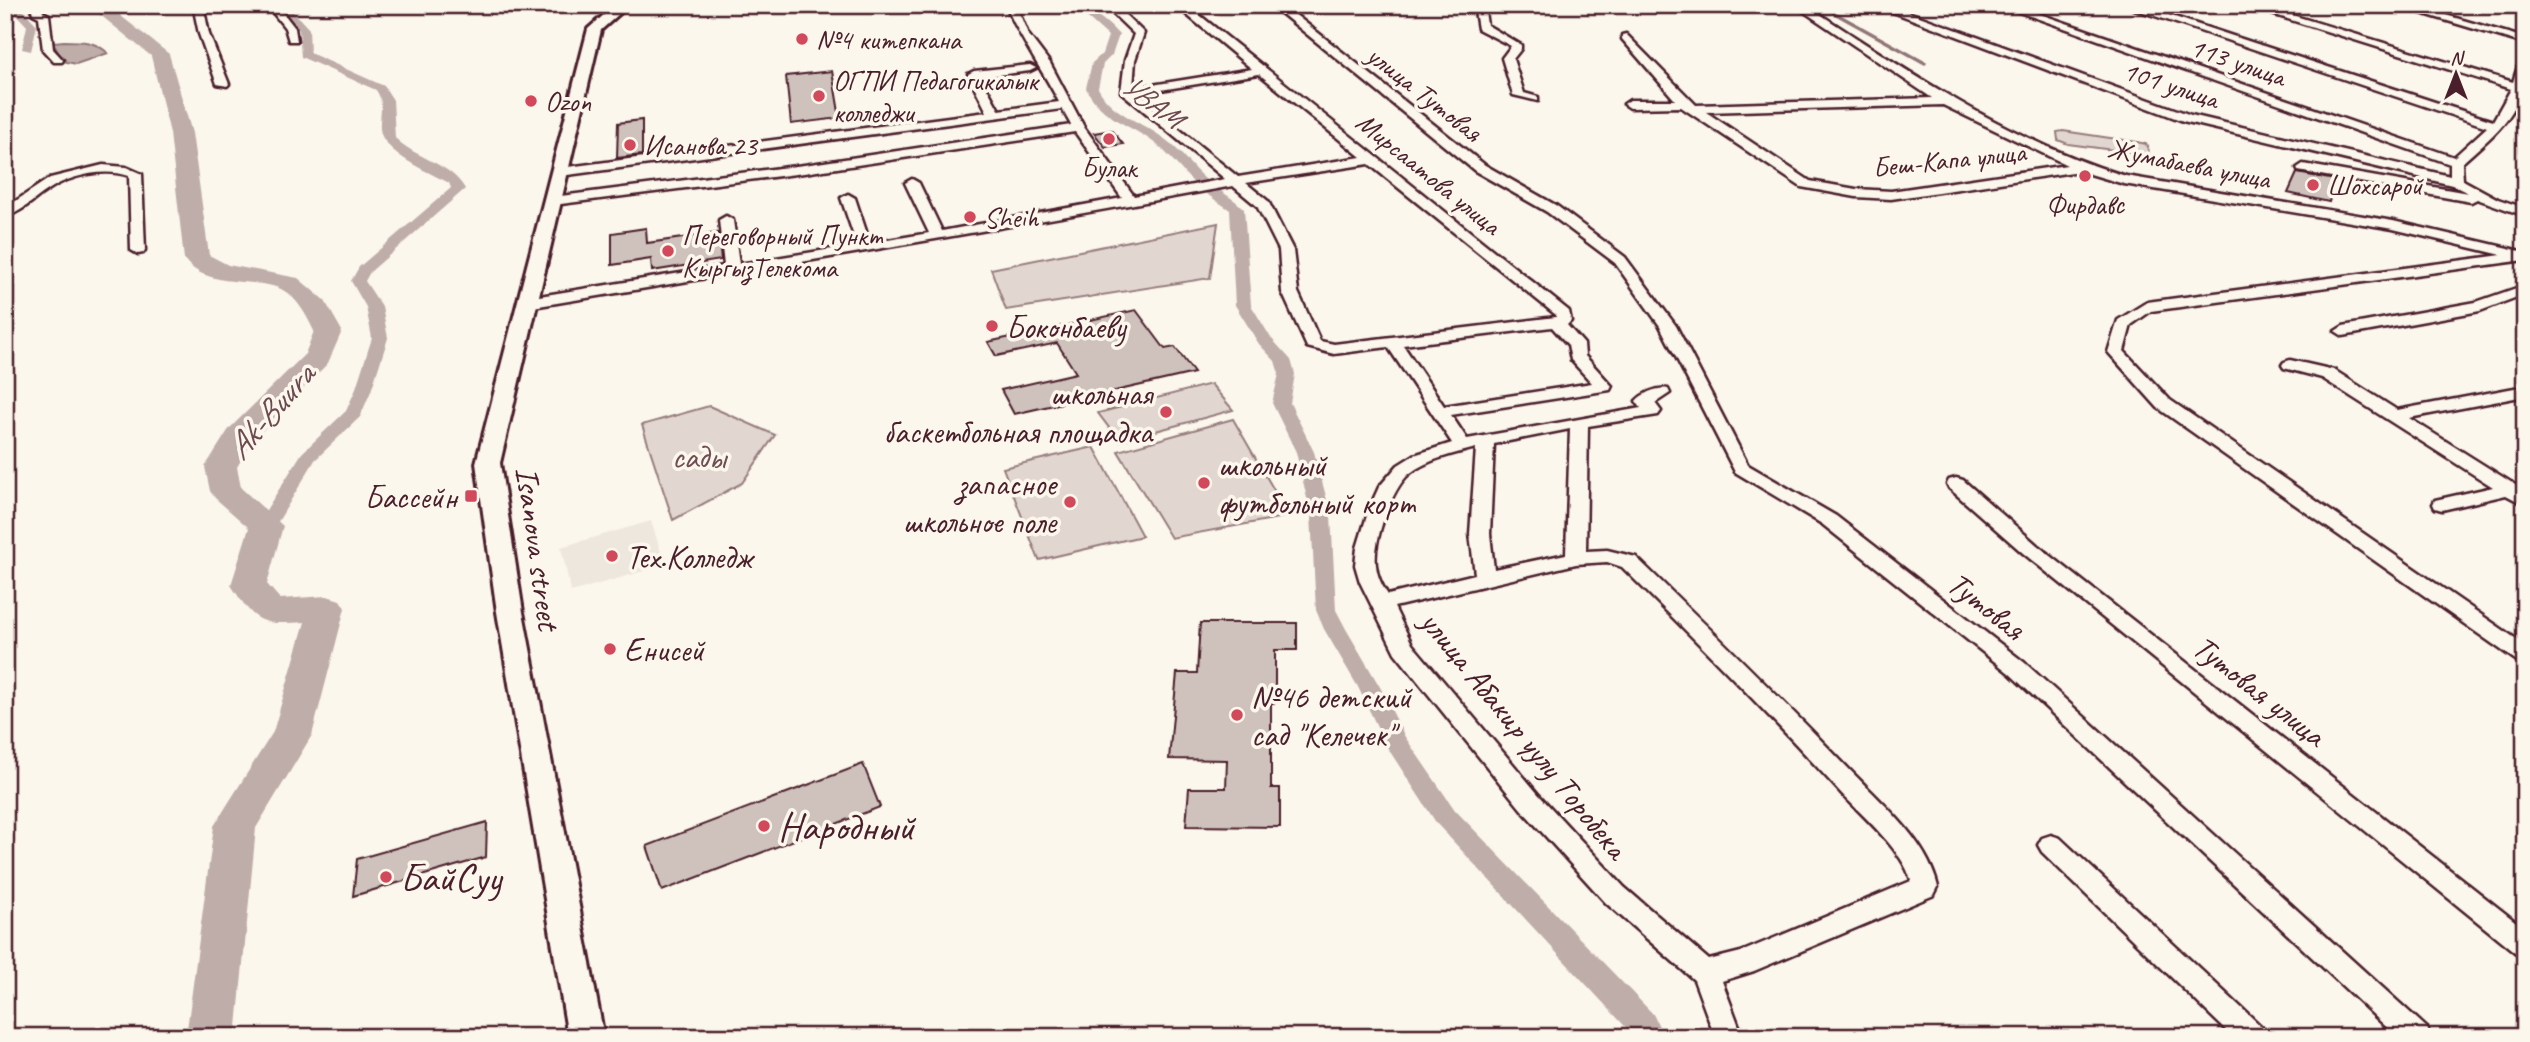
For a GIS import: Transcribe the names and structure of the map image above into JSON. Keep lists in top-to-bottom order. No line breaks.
{"streets":{"main road":["Isanova street"],"street":["113 улица","101 улица","улица Тутовая","Беш-Капа улица","Жумабаева улица","Мирсаатова улица","Тутовая","Тутовая улица","улица Абакир уулу Торобека"]},"crossings":[["улица Тутовая","Тутовая"],["Беш-Капа улица","Жумабаева улица"]],"water":["УВАМ","Ak-Buura"],"parks":["сады"],"places":{"other":["№4 китепкана","ОГПИ Педагогикалык колледжи","Ozon","Булак","Исанова 23","Фирдавс","Шохсарой","Sheih","Переговорный Пункт КыргызТелекома","Боконбаеву","школьная баскетбольная площадка","школьный футбольный корт","запасное школьное поле","Тех.Колледж","Енисей","№46 детский сад \"Келечек\"","Народный","БайСуу"],"transit":["Бассейн"]},"north":"top"}
